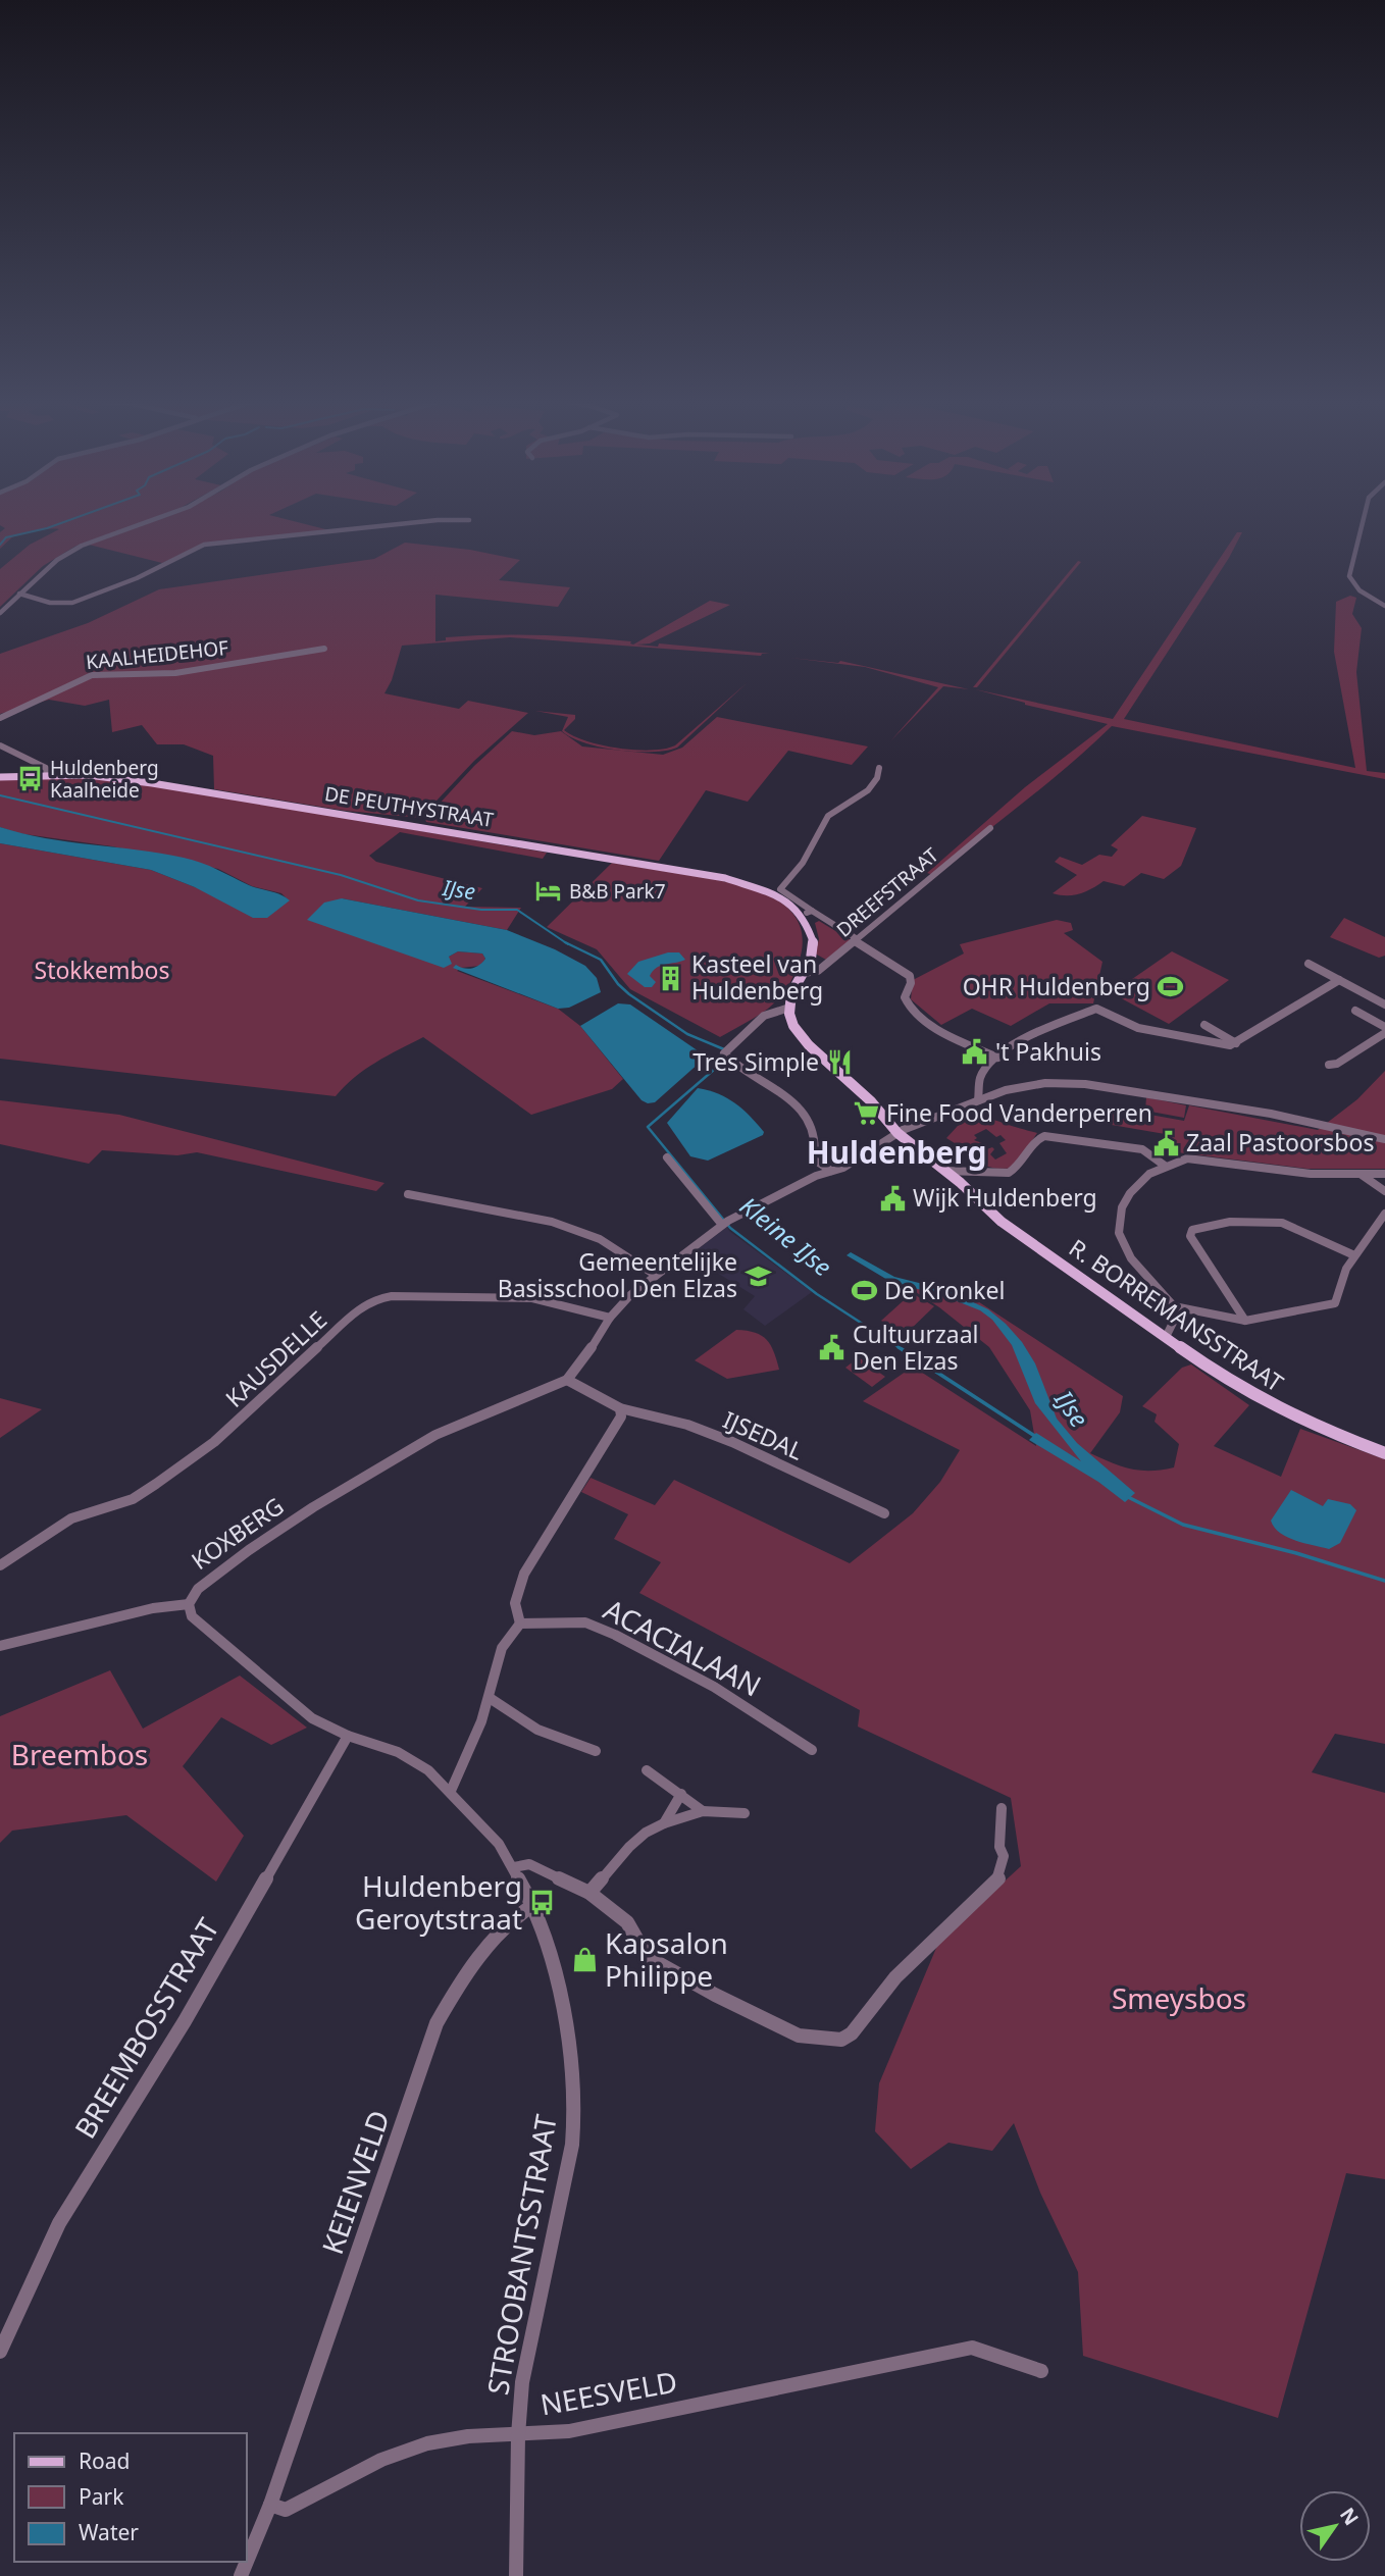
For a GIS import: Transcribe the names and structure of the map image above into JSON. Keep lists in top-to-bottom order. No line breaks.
{"streets":{"main road":["DE PEUTHYSTRAAT","R. BORREMANSSTRAAT"],"street":["KAALHEIDEHOF","DREEFSTRAAT","KAUSDELLE","IJSEDAL","KOXBERG","ACACIALAAN","BREEMBOSSTRAAT","KEIENVELD","STROOBANTSSTRAAT","NEESVELD"]},"crossings":[["R. BORREMANSSTRAAT","KOXBERG"],["KAUSDELLE","KOXBERG"],["IJSEDAL","KOXBERG"],["KOXBERG","BREEMBOSSTRAAT"],["KOXBERG","STROOBANTSSTRAAT"],["KEIENVELD","STROOBANTSSTRAAT"],["KEIENVELD","NEESVELD"],["STROOBANTSSTRAAT","NEESVELD"]],"districts":["Huldenberg"],"water":["IJse","Kleine IJse"],"parks":["Stokkembos","Breembos","Smeysbos"],"places":{"bus stop":["Huldenberg Kaalheide","Huldenberg Geroytstraat"],"hotel":["B&B Park7"],"building":["Kasteel van Huldenberg"],"sports":["OHR Huldenberg","De Kronkel"],"public building":["'t Pakhuis","Zaal Pastoorsbos","Wijk Huldenberg","Cultuurzaal Den Elzas"],"restaurant":["Tres Simple"],"supermarket":["Fine Food Vanderperren"],"school or university":["Gemeentelijke Basisschool Den Elzas"],"shop":["Kapsalon Philippe"]},"legend":["Road","Park","Water"],"north":"top right"}
